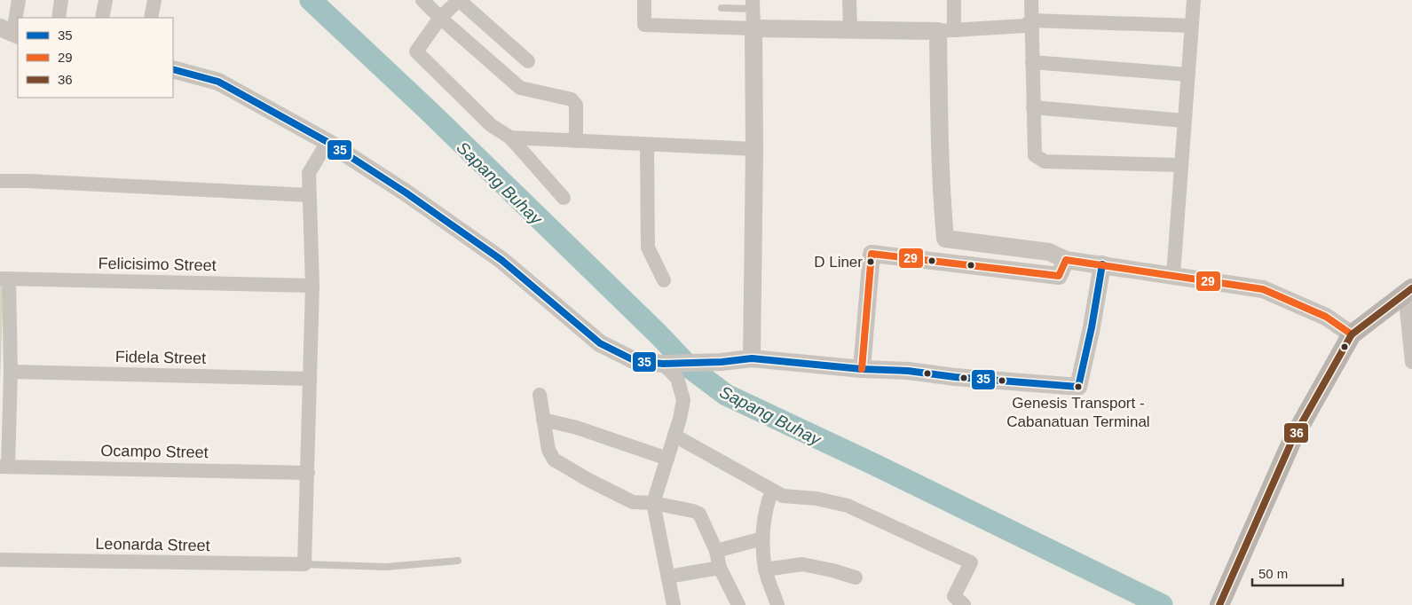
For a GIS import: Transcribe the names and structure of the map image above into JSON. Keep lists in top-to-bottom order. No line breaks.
{"streets":{"street":["Felicisimo Street","Fidela Street","Ocampo Street","Leonarda Street"]},"water":["Sapang Buhay"],"places":["D Liner","Genesis Transport - Cabanatuan Terminal"],"lines":["transit line 35","transit line 29","transit line 36"],"legend":["35","29","36"],"scale_bar":"50 m"}
